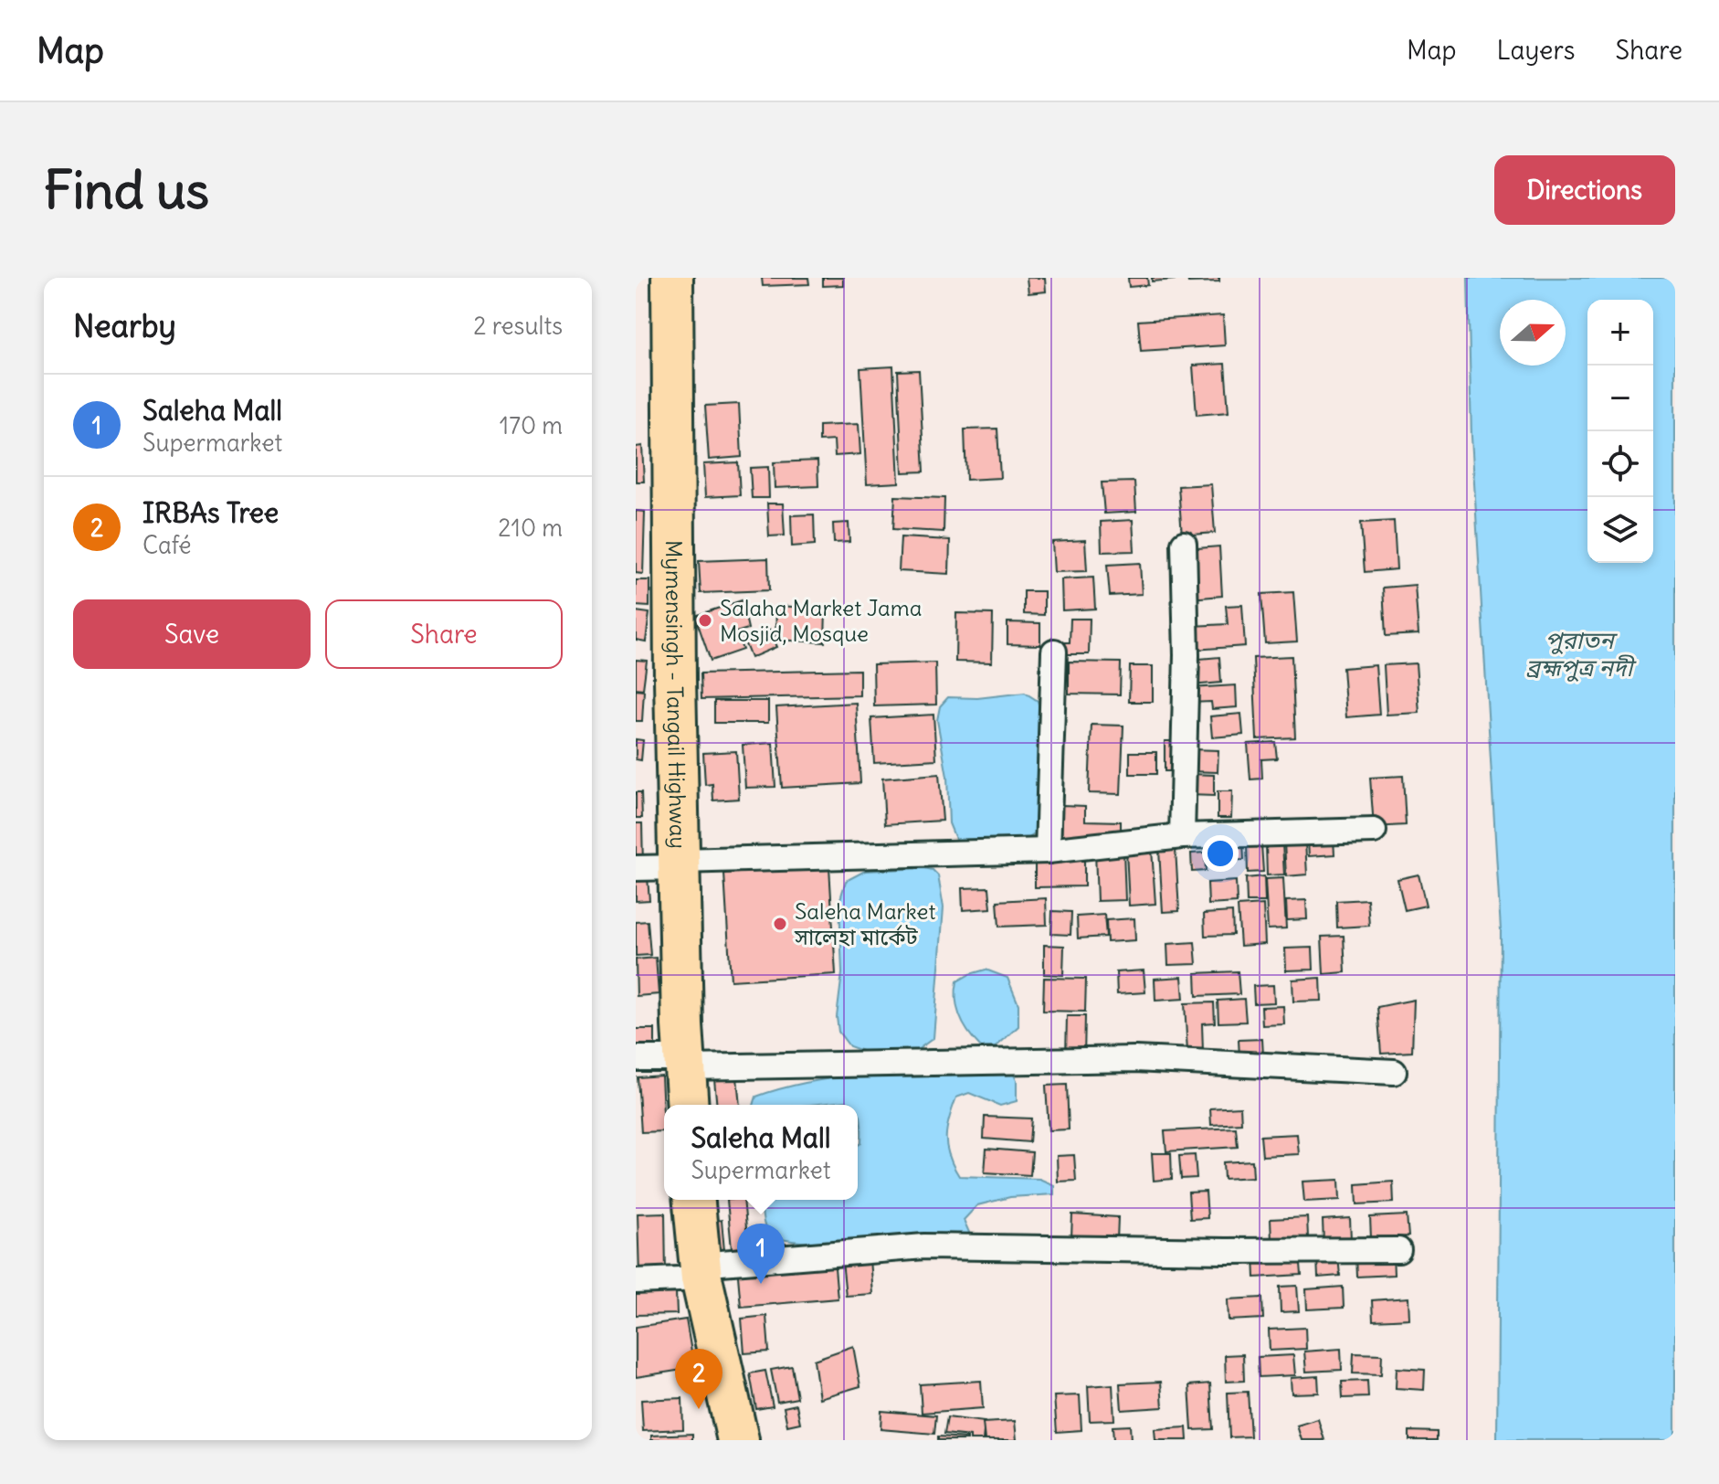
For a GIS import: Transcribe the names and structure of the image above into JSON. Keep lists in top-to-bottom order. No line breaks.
{"streets":{"highway":["Mymensingh - Tangail Highway"]},"water":["পুরাতন ব্রহ্মপুত্র নদী"],"places":["Salaha Market Jama Mosjid, Mosque","Saleha Market সালেহা মার্কেট"],"north":"right","page":{"header":"Map","nav":["Map","Layers","Share"],"buttons":["Directions",["Save","Share"]],"title":"Find us","heading":["Nearby","2 results"],"map_buttons":["+","−"],"list":[{"mark":"1","name":"Saleha Mall","note":"Supermarket","value":"170 m"},{"mark":"2","name":"IRBAs Tree","note":"Café","value":"210 m"}],"popup":["Saleha Mall","Supermarket"],"pins":["1","2"]}}
